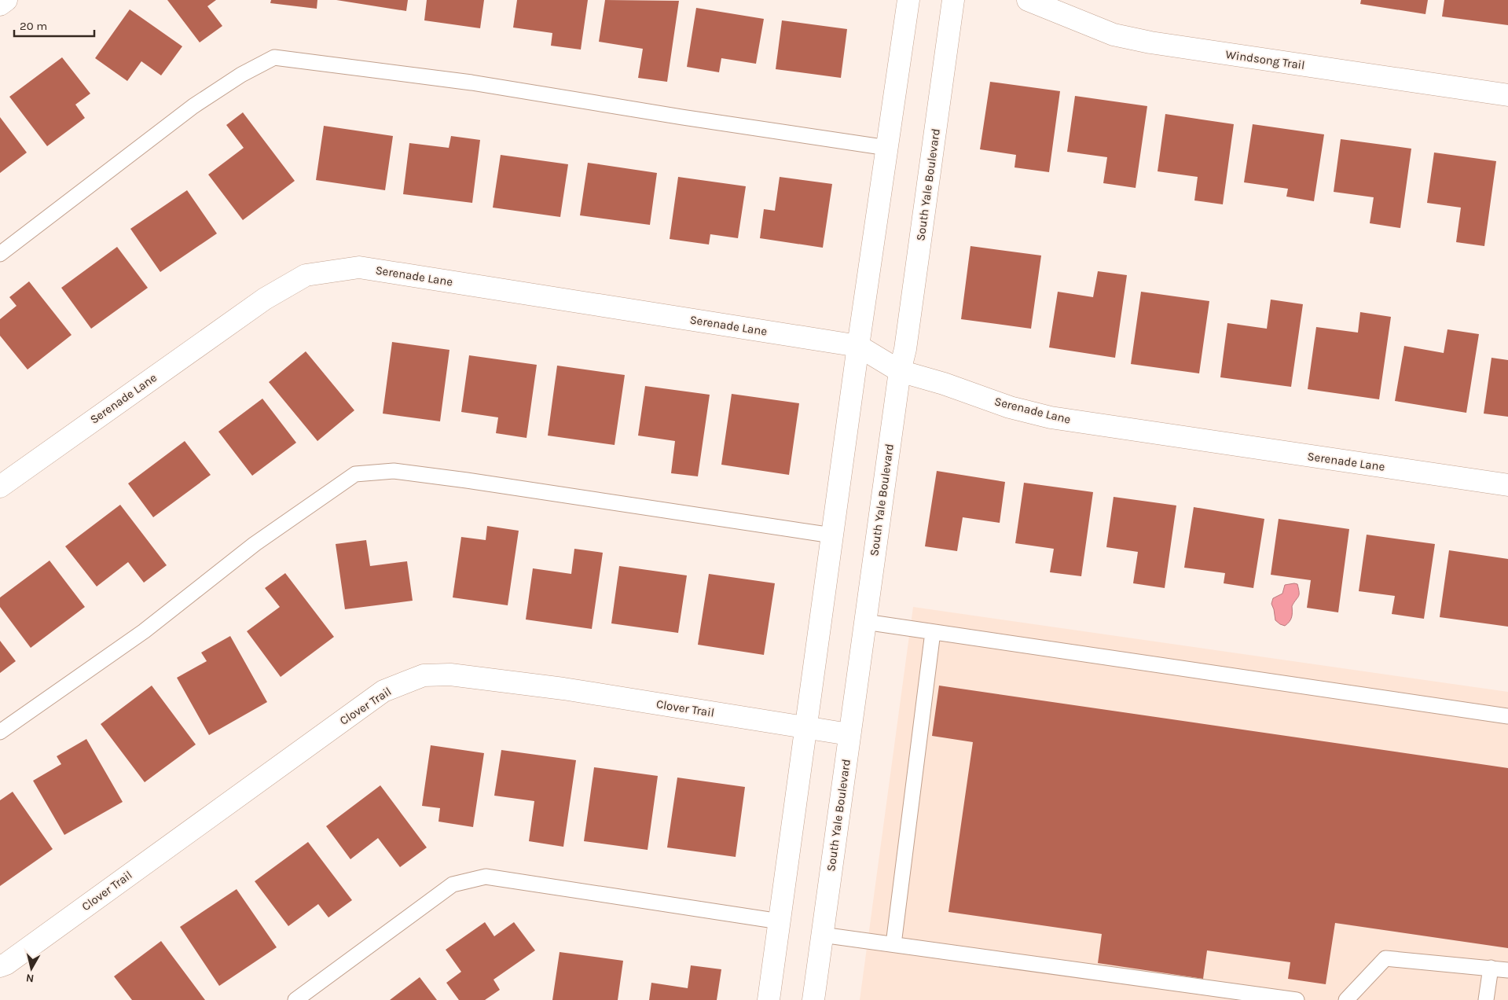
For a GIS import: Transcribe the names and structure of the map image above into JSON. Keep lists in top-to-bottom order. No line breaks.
{"streets":{"street":["Windsong Trail","South Yale Boulevard","Serenade Lane","Clover Trail"]},"crossings":[["South Yale Boulevard","Serenade Lane"],["South Yale Boulevard","Clover Trail"]],"scale_bar":"20 m","north":"bottom"}
